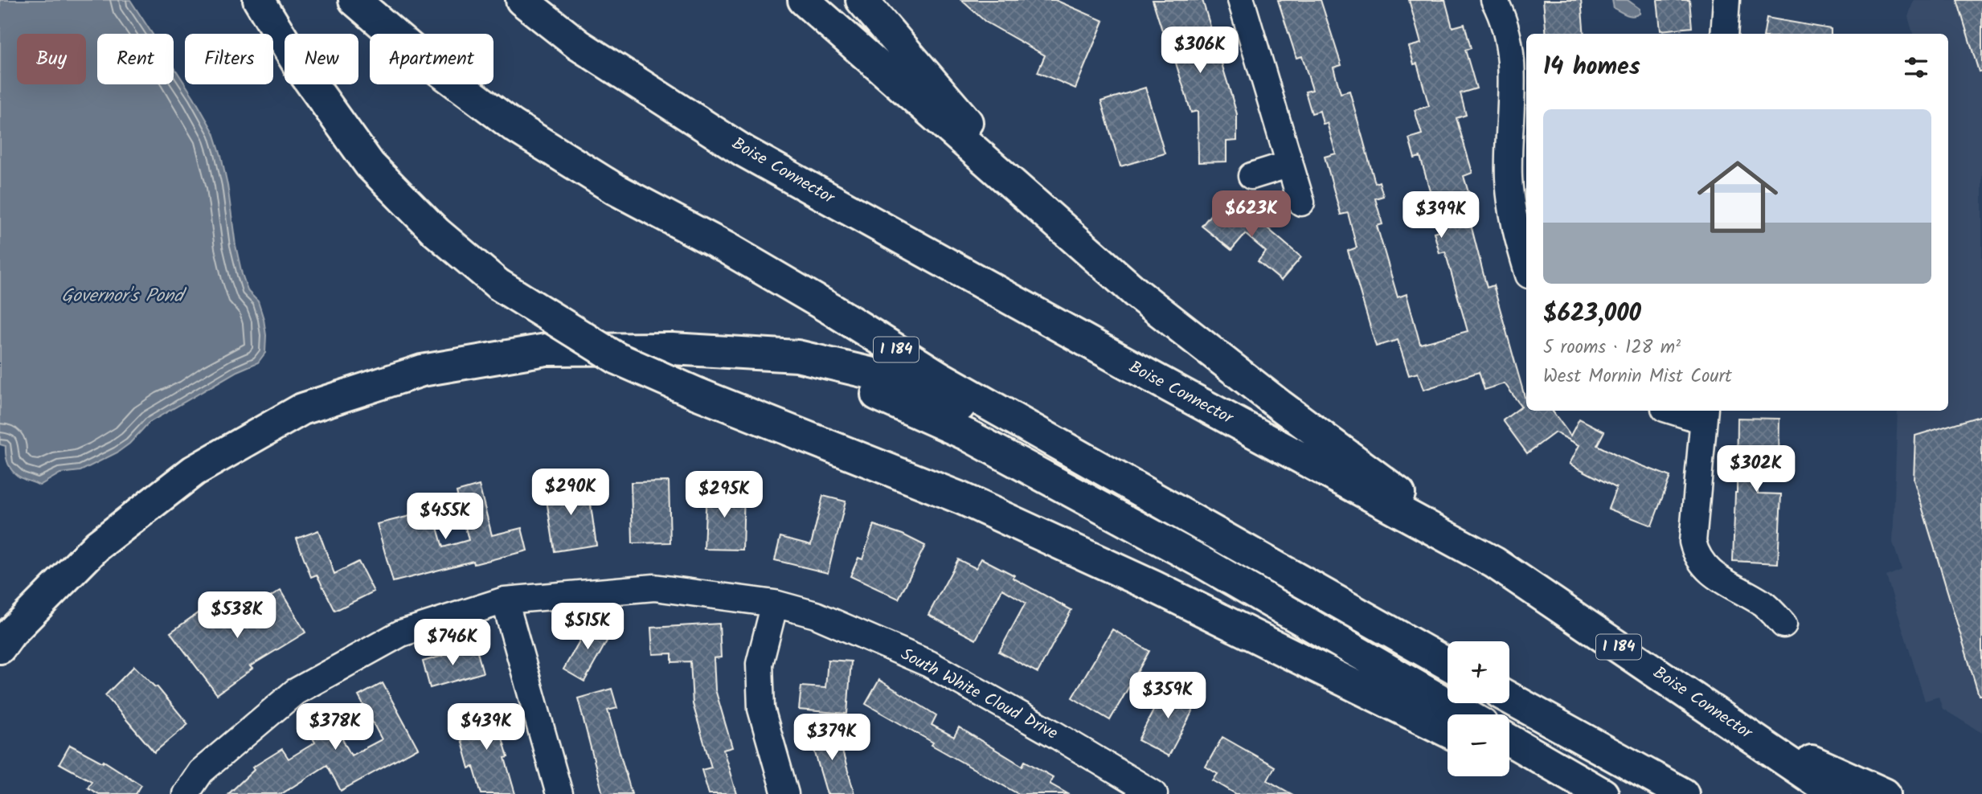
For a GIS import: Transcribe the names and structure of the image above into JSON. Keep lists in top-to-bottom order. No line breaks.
{"streets":{"highway":["Boise Connector","I 184"],"street":["South White Cloud Drive"]},"water":["Governor's Pond"],"page":{"price":["$306K","$623K","$399K","$302K","$290K","$295K","$455K","$538K","$515K","$746K","$359K","$378K","$439K","$379K"],"chip":["Buy","Rent","Filters","New","Apartment"],"heading":"14 homes","list":[{"name":"$623,000","note":"5 rooms · 128 m² · West Mornin Mist Court"}],"map_buttons":["+","−"]}}
